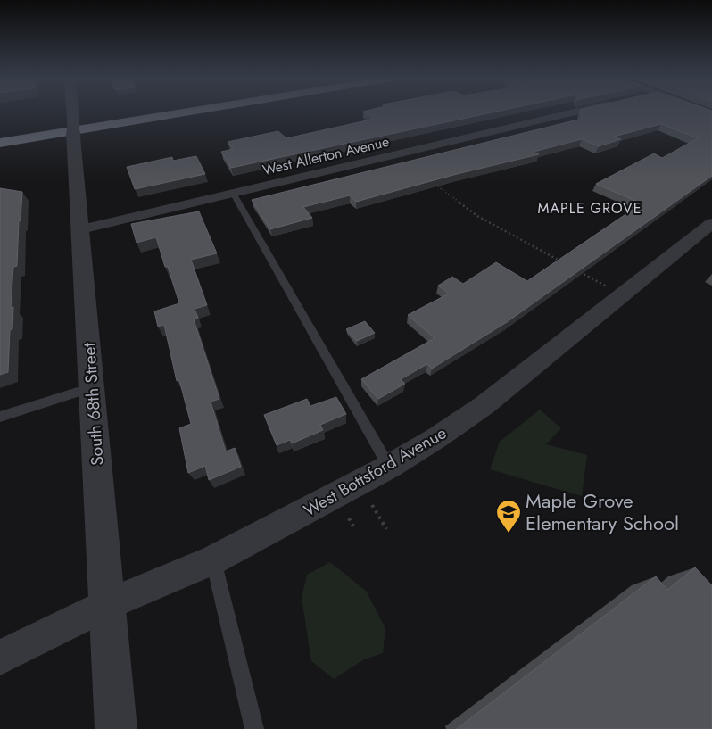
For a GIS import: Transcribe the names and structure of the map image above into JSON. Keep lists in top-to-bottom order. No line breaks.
{"streets":{"street":["West Allerton Avenue","South 68th Street","West Bottsford Avenue"]},"crossings":[["West Allerton Avenue","South 68th Street"],["South 68th Street","West Bottsford Avenue"]],"districts":["MAPLE GROVE"],"places":{"school or university":["Maple Grove Elementary School"]}}
